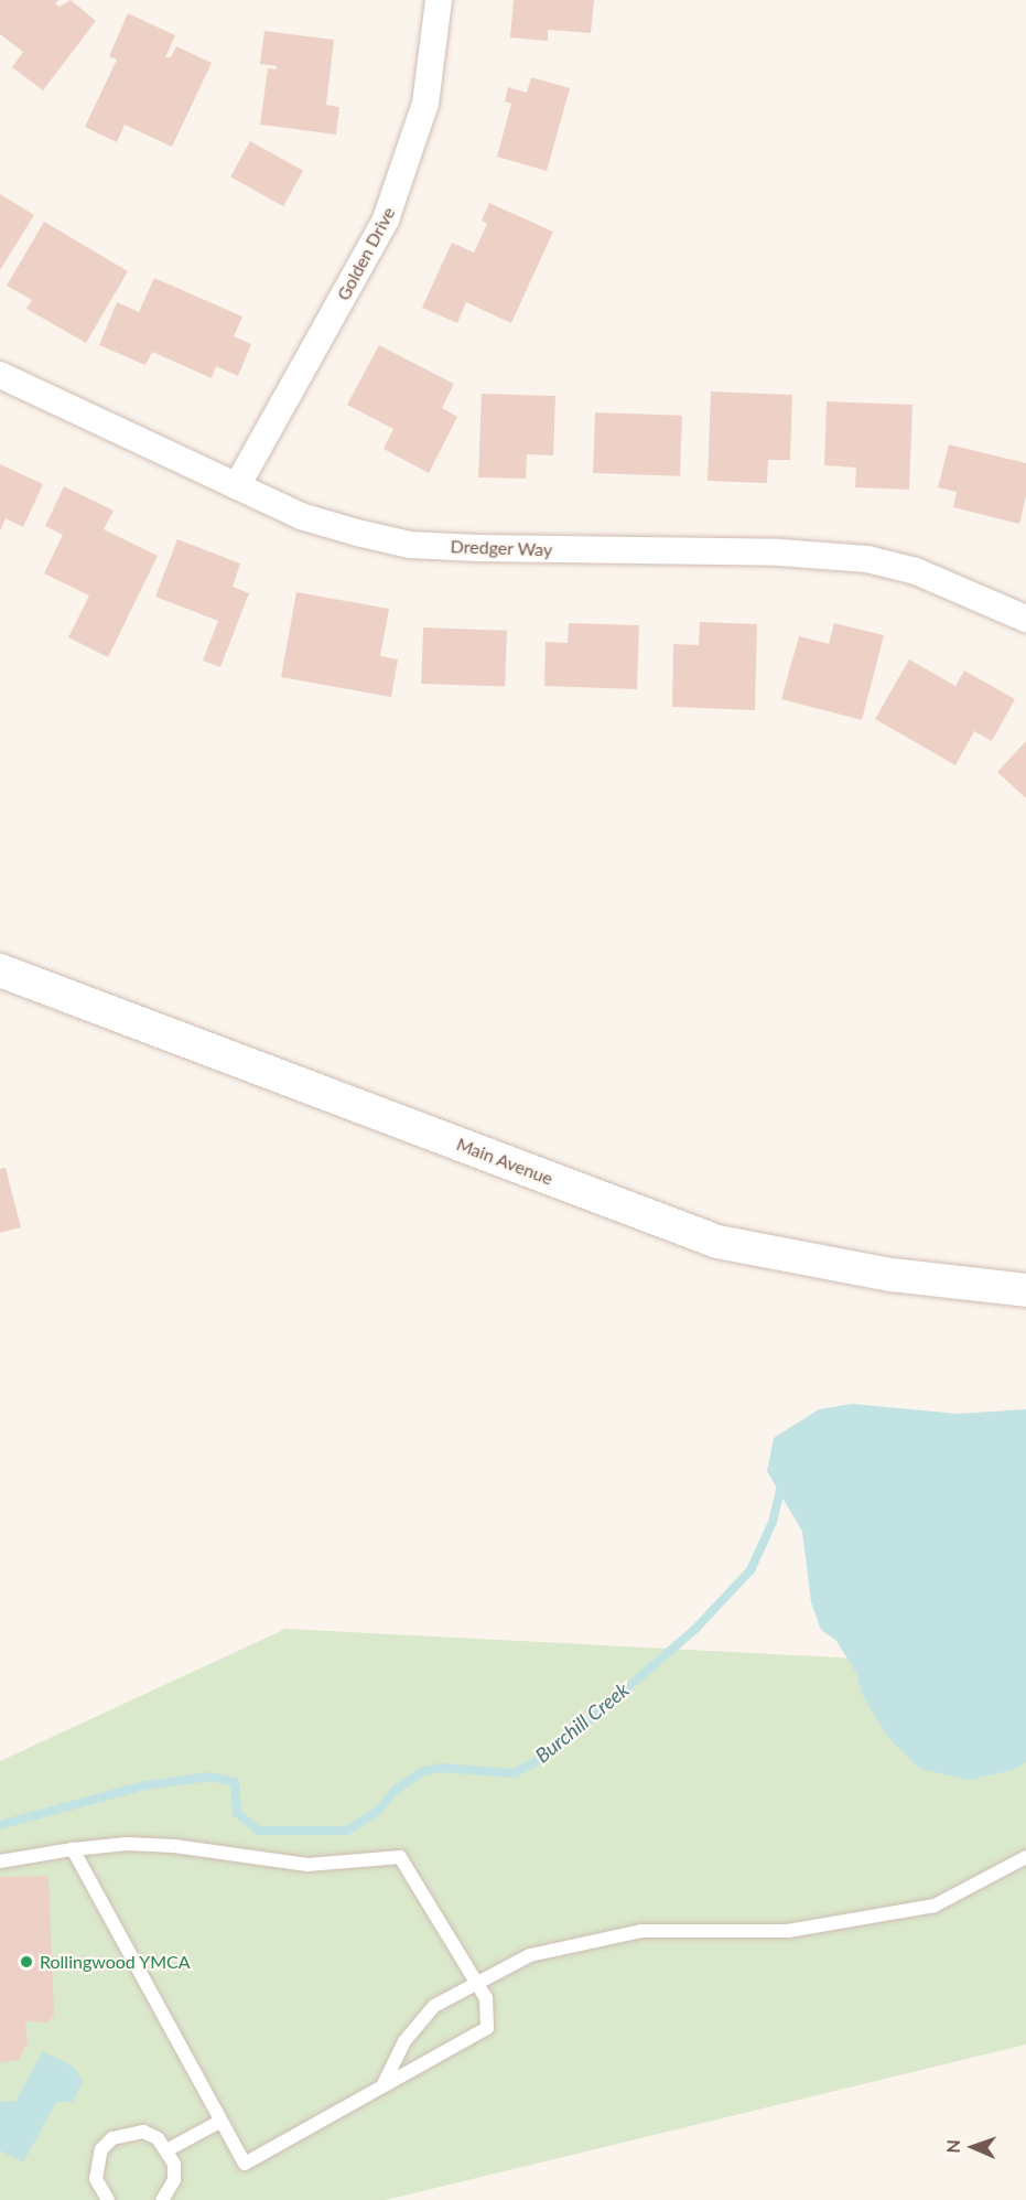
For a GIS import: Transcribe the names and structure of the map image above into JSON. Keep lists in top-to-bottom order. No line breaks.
{"streets":{"street":["Golden Drive","Dredger Way","Main Avenue"]},"crossings":[["Golden Drive","Dredger Way"]],"water":["Burchill Creek"],"places":["Rollingwood YMCA"],"north":"left"}
